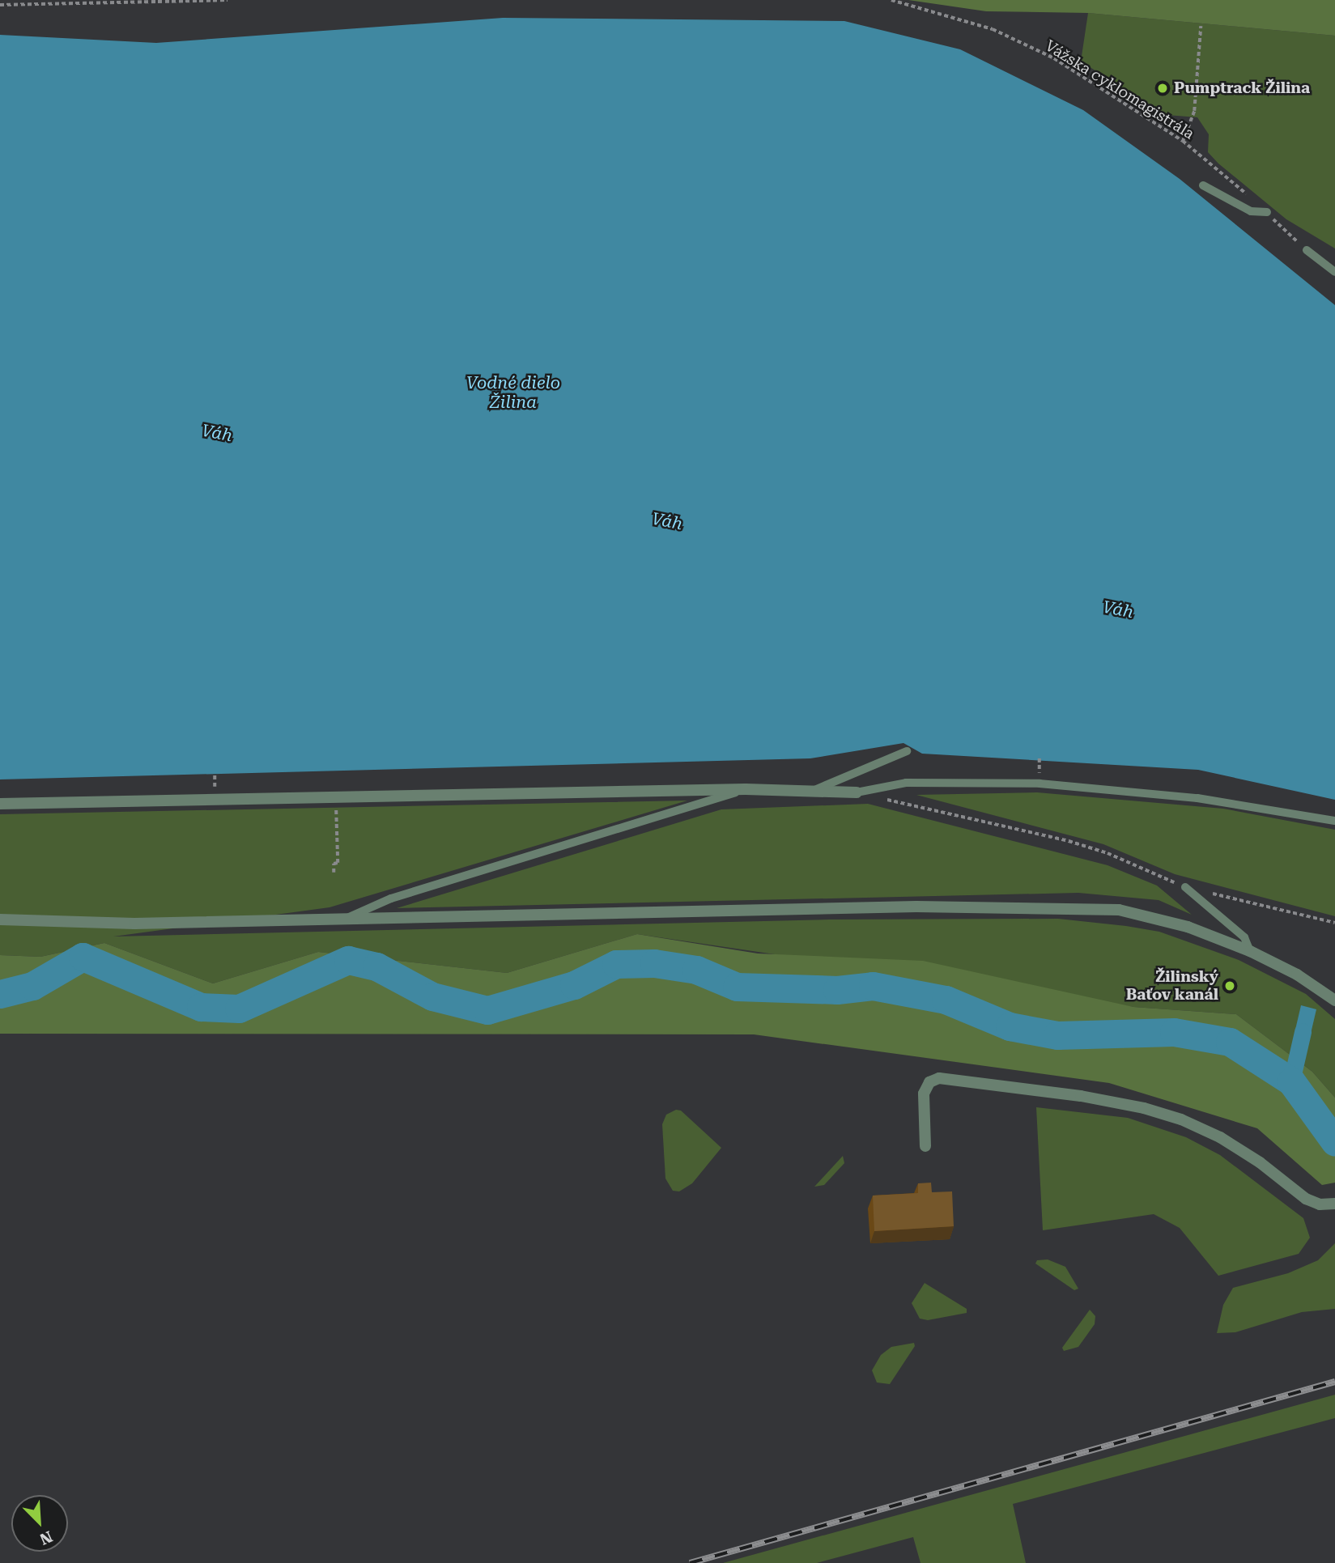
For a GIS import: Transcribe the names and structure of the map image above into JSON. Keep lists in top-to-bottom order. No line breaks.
{"streets":{"path":["Vážska cyklomagistrála"]},"water":["Vodné dielo Žilina","Váh"],"places":["Pumptrack Žilina","Žilinský Baťov kanál"],"north":"bottom right"}
